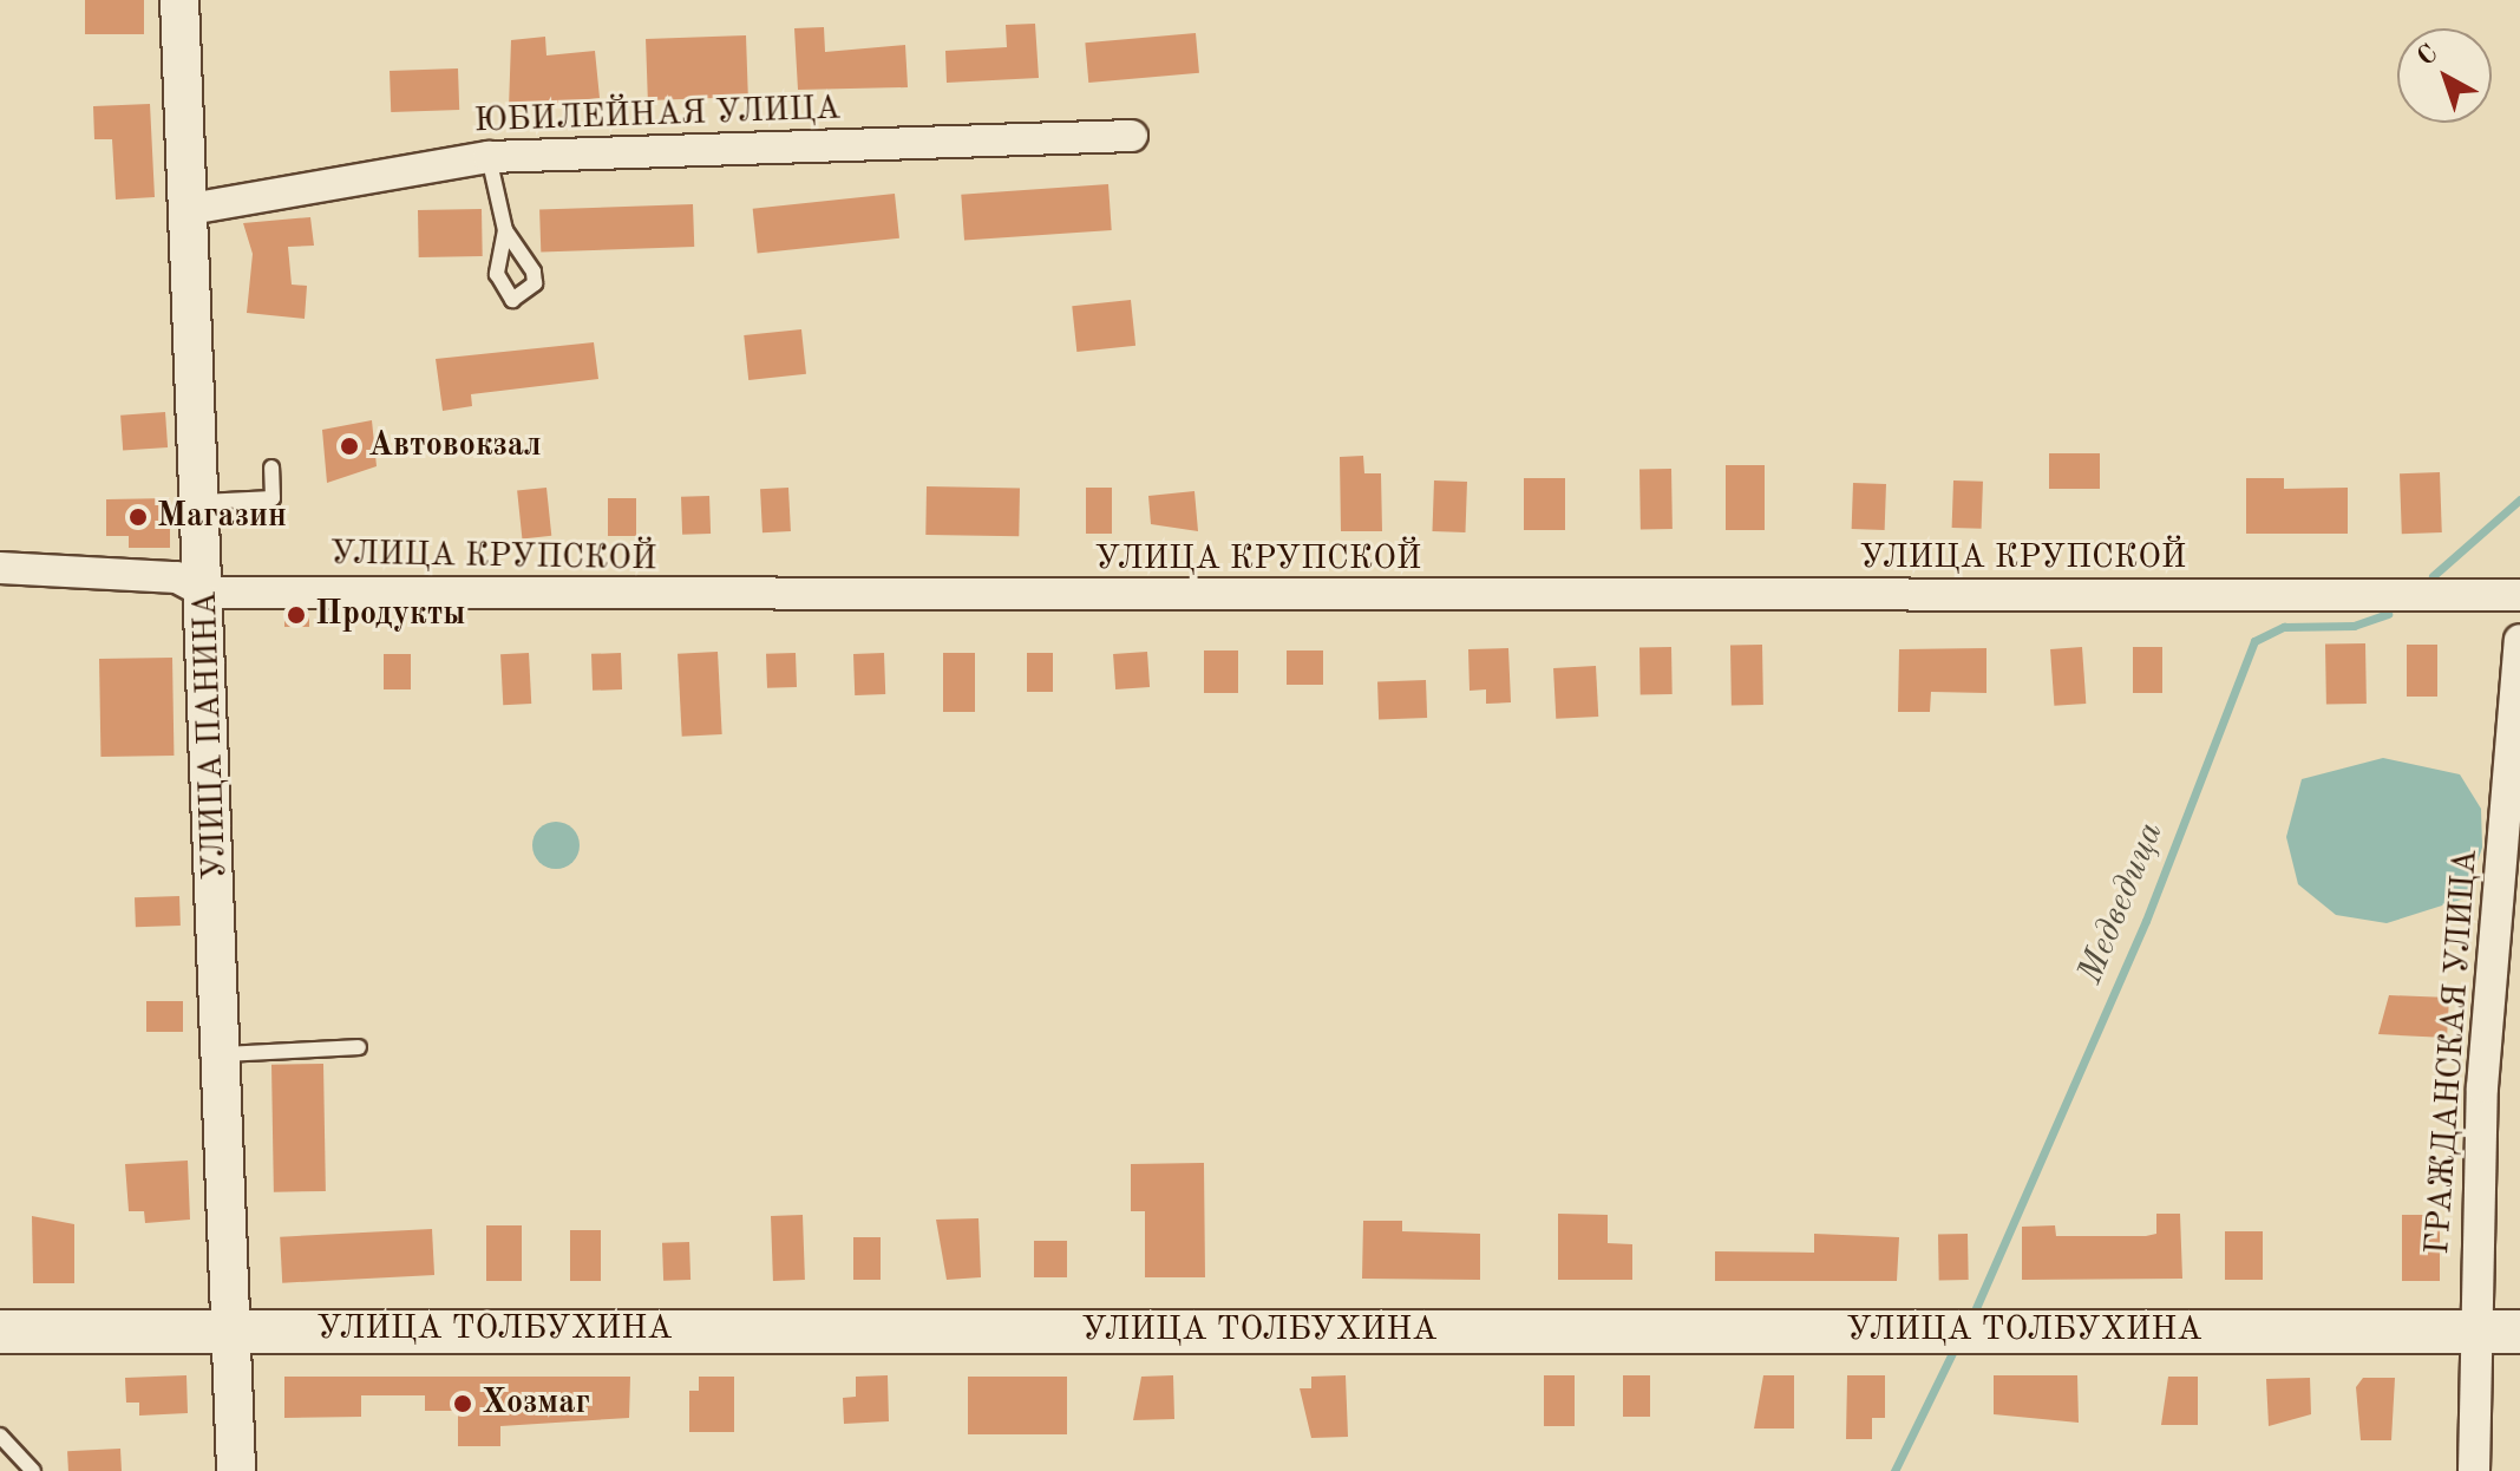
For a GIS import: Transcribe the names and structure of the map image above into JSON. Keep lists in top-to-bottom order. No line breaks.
{"streets":{"main road":["УЛИЦА ТОЛБУХИНА"],"street":["ЮБИЛЕЙНАЯ УЛИЦА","УЛИЦА КРУПСКОЙ","УЛИЦА ПАНИНА","ГРАЖДАНСКАЯ УЛИЦА"]},"crossings":[["ЮБИЛЕЙНАЯ УЛИЦА","УЛИЦА ПАНИНА"],["УЛИЦА КРУПСКОЙ","УЛИЦА ПАНИНА"],["УЛИЦА ПАНИНА","УЛИЦА ТОЛБУХИНА"],["ГРАЖДАНСКАЯ УЛИЦА","УЛИЦА ТОЛБУХИНА"]],"water":["Медведица"],"places":["Автовокзал","Магазин","Продукты","Хозмаг"],"north":"top left"}
